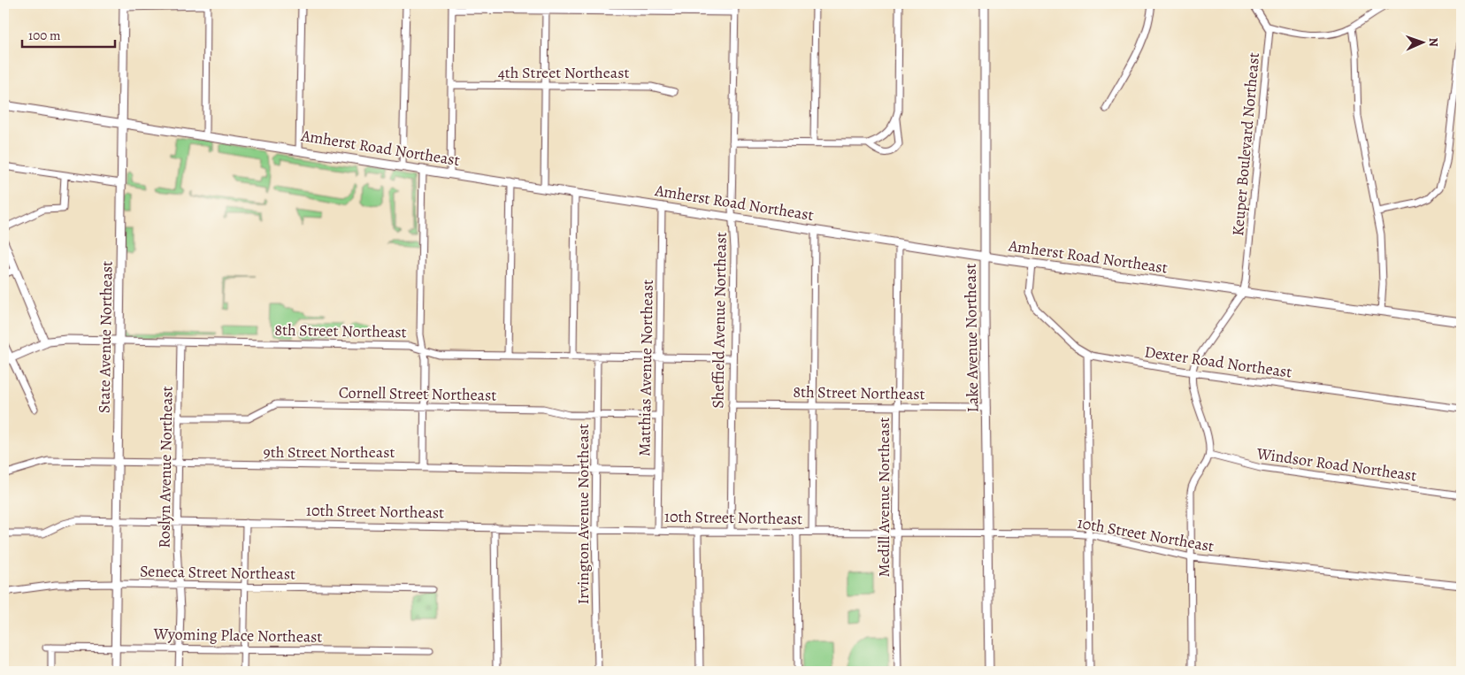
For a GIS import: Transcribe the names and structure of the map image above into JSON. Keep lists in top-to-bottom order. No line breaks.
{"streets":{"street":["4th Street Northeast","Keuper Boulevard Northeast","Amherst Road Northeast","Sheffield Avenue Northeast","8th Street Northeast","State Avenue Northeast","Lake Avenue Northeast","Dexter Road Northeast","Matthias Avenue Northeast","Cornell Street Northeast","9th Street Northeast","Windsor Road Northeast","Roslyn Avenue Northeast","Medill Avenue Northeast","10th Street Northeast","Irvington Avenue Northeast","Seneca Street Northeast","Wyoming Place Northeast"]},"crossings":[["Keuper Boulevard Northeast","Amherst Road Northeast"],["Amherst Road Northeast","Sheffield Avenue Northeast"],["Amherst Road Northeast","State Avenue Northeast"],["Amherst Road Northeast","Lake Avenue Northeast"],["Amherst Road Northeast","Dexter Road Northeast"],["Amherst Road Northeast","Matthias Avenue Northeast"],["Amherst Road Northeast","Medill Avenue Northeast"],["Sheffield Avenue Northeast","8th Street Northeast"],["Sheffield Avenue Northeast","10th Street Northeast"],["8th Street Northeast","State Avenue Northeast"],["8th Street Northeast","Lake Avenue Northeast"],["8th Street Northeast","Matthias Avenue Northeast"],["8th Street Northeast","Roslyn Avenue Northeast"],["8th Street Northeast","Medill Avenue Northeast"],["8th Street Northeast","Irvington Avenue Northeast"],["State Avenue Northeast","9th Street Northeast"],["State Avenue Northeast","10th Street Northeast"],["State Avenue Northeast","Seneca Street Northeast"],["State Avenue Northeast","Wyoming Place Northeast"],["Lake Avenue Northeast","10th Street Northeast"],["Matthias Avenue Northeast","Cornell Street Northeast"],["Matthias Avenue Northeast","9th Street Northeast"],["Matthias Avenue Northeast","10th Street Northeast"],["Cornell Street Northeast","Roslyn Avenue Northeast"],["Cornell Street Northeast","Irvington Avenue Northeast"],["9th Street Northeast","Roslyn Avenue Northeast"],["9th Street Northeast","Irvington Avenue Northeast"],["Roslyn Avenue Northeast","10th Street Northeast"],["Roslyn Avenue Northeast","Seneca Street Northeast"],["Roslyn Avenue Northeast","Wyoming Place Northeast"],["Medill Avenue Northeast","10th Street Northeast"],["10th Street Northeast","Irvington Avenue Northeast"]],"scale_bar":"100 m","north":"right"}
